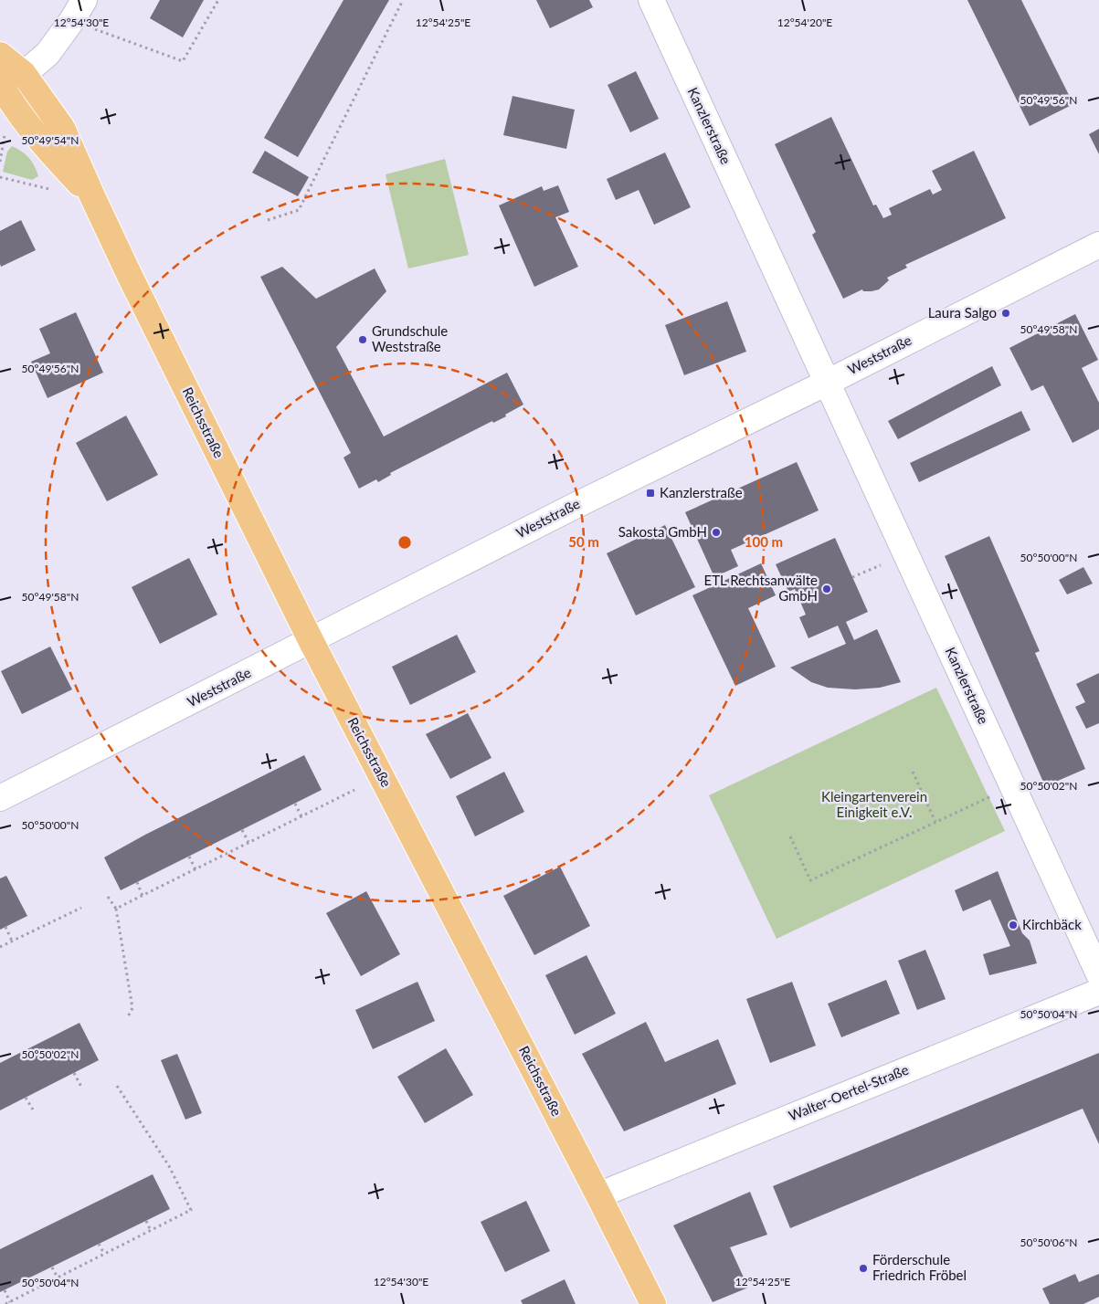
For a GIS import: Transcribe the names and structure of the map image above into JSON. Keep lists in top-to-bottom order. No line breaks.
{"streets":{"main road":["Reichsstraße"],"street":["Kanzlerstraße","Weststraße","Walter-Oertel-Straße"]},"crossings":[["Kanzlerstraße","Weststraße"],["Weststraße","Reichsstraße"],["Reichsstraße","Walter-Oertel-Straße"]],"parks":["Kleingartenverein Einigkeit e.V."],"places":{"other":["Laura Salgo","Grundschule Weststraße","Sakosta GmbH","ETL Rechtsanwälte GmbH","Kirchbäck","Förderschule Friedrich Fröbel"],"transit":["Kanzlerstraße"]},"coordinates":["12°54'30\"E","12°54'25\"E","12°54'20\"E","50°49'56\"N","50°49'54\"N","50°49'58\"N","50°50'00\"N","50°50'02\"N","50°50'04\"N","50°50'06\"N"],"rings":["50 m","100 m"]}
